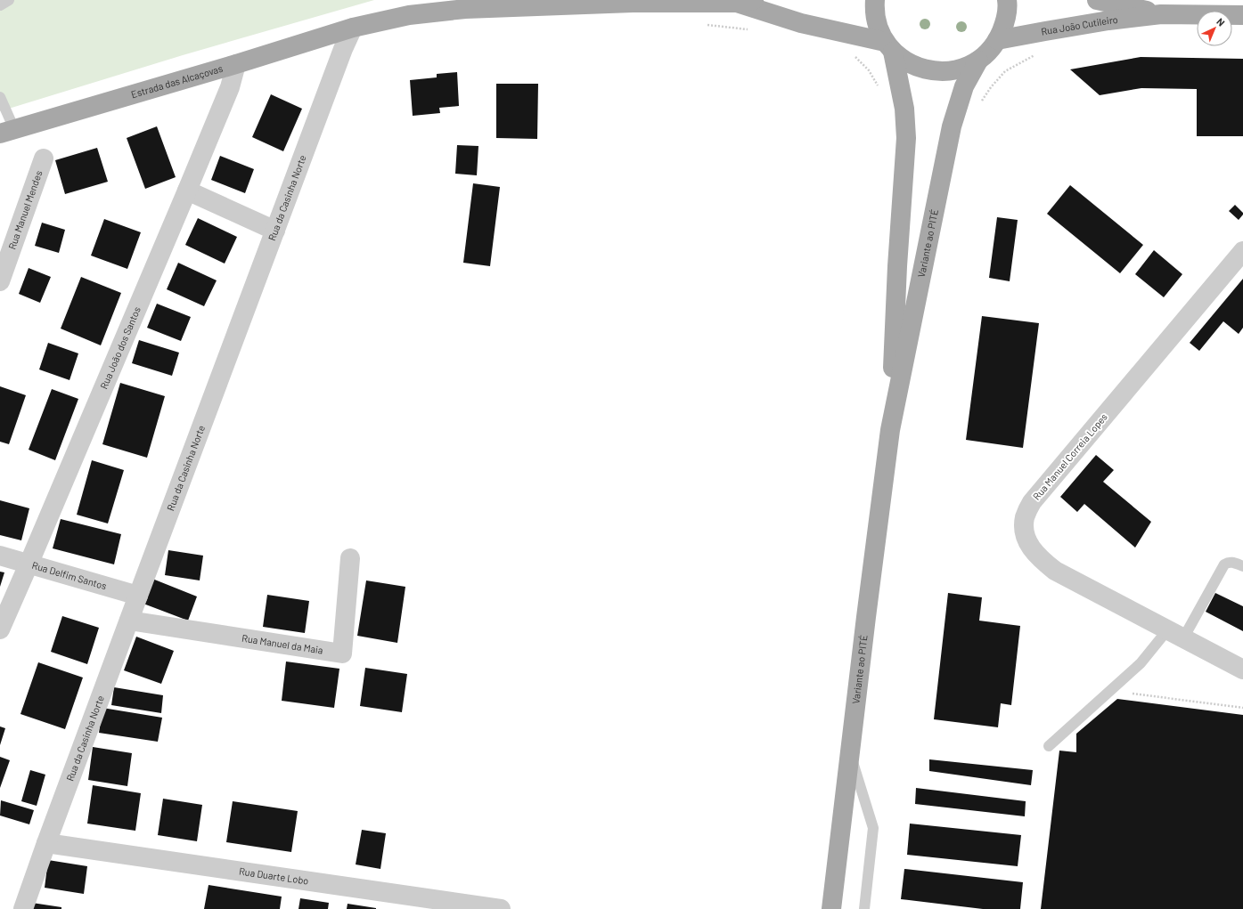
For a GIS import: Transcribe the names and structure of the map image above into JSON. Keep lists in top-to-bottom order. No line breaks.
{"streets":{"main road":["Rua João Cutileiro","Estrada das Alcaçovas","Variante ao PITÉ"],"street":["Rua da Casinha Norte","Rua Manuel Mendes","Rua João dos Santos","Rua Manuel Correia Lopes","Rua Delfim Santos","Rua Manuel da Maia","Rua Duarte Lobo"]},"crossings":[["Estrada das Alcaçovas","Rua da Casinha Norte"],["Estrada das Alcaçovas","Variante ao PITÉ"],["Estrada das Alcaçovas","Rua João dos Santos"],["Rua da Casinha Norte","Rua Delfim Santos"],["Rua da Casinha Norte","Rua Manuel da Maia"],["Rua da Casinha Norte","Rua Duarte Lobo"],["Rua João dos Santos","Rua Delfim Santos"]],"north":"top right"}
